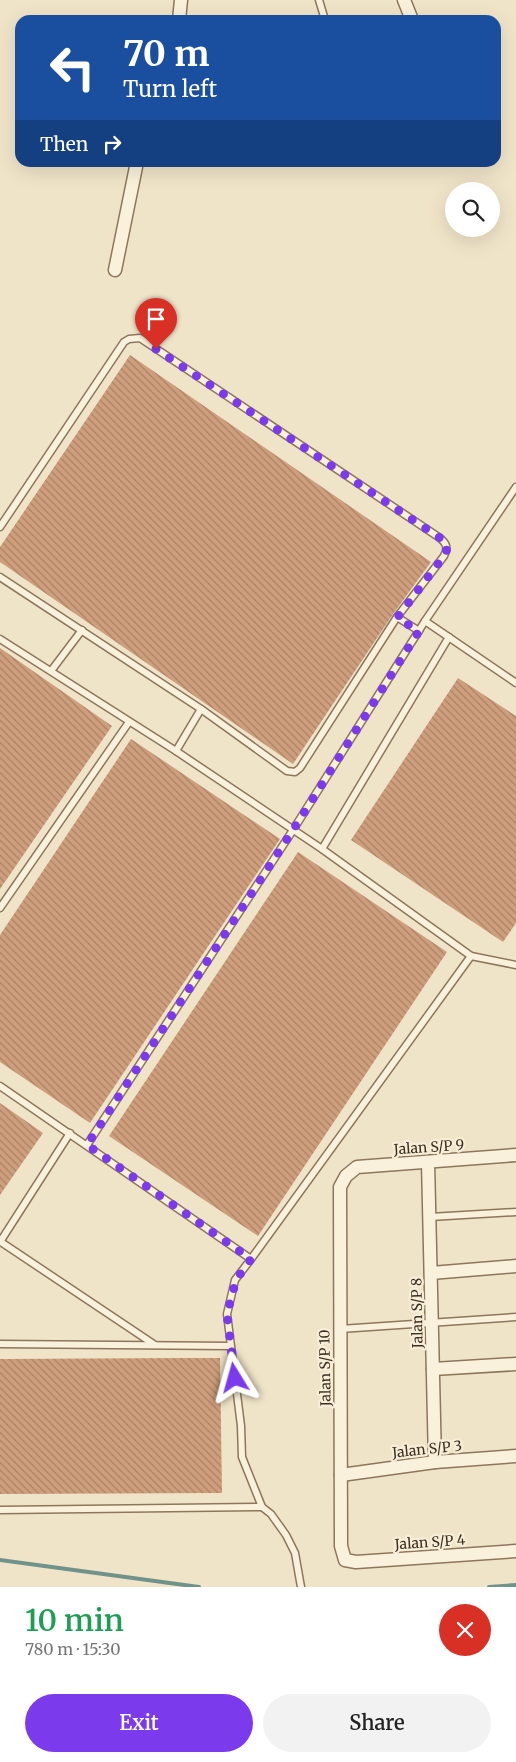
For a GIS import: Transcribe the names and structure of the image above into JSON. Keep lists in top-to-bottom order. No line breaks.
{"streets":{"street":["Jalan S/P 9","Jalan S/P 8","Jalan S/P 10","Jalan S/P 3","Jalan S/P 4"]},"crossings":[["Jalan S/P 9","Jalan S/P 8"],["Jalan S/P 9","Jalan S/P 10"],["Jalan S/P 8","Jalan S/P 3"],["Jalan S/P 10","Jalan S/P 3"],["Jalan S/P 10","Jalan S/P 4"]],"page":{"turn":["70 m","Turn left"],"then":"Then","heading":["10 min","780 m · 15:30"],"buttons":["Exit","Share"]}}
